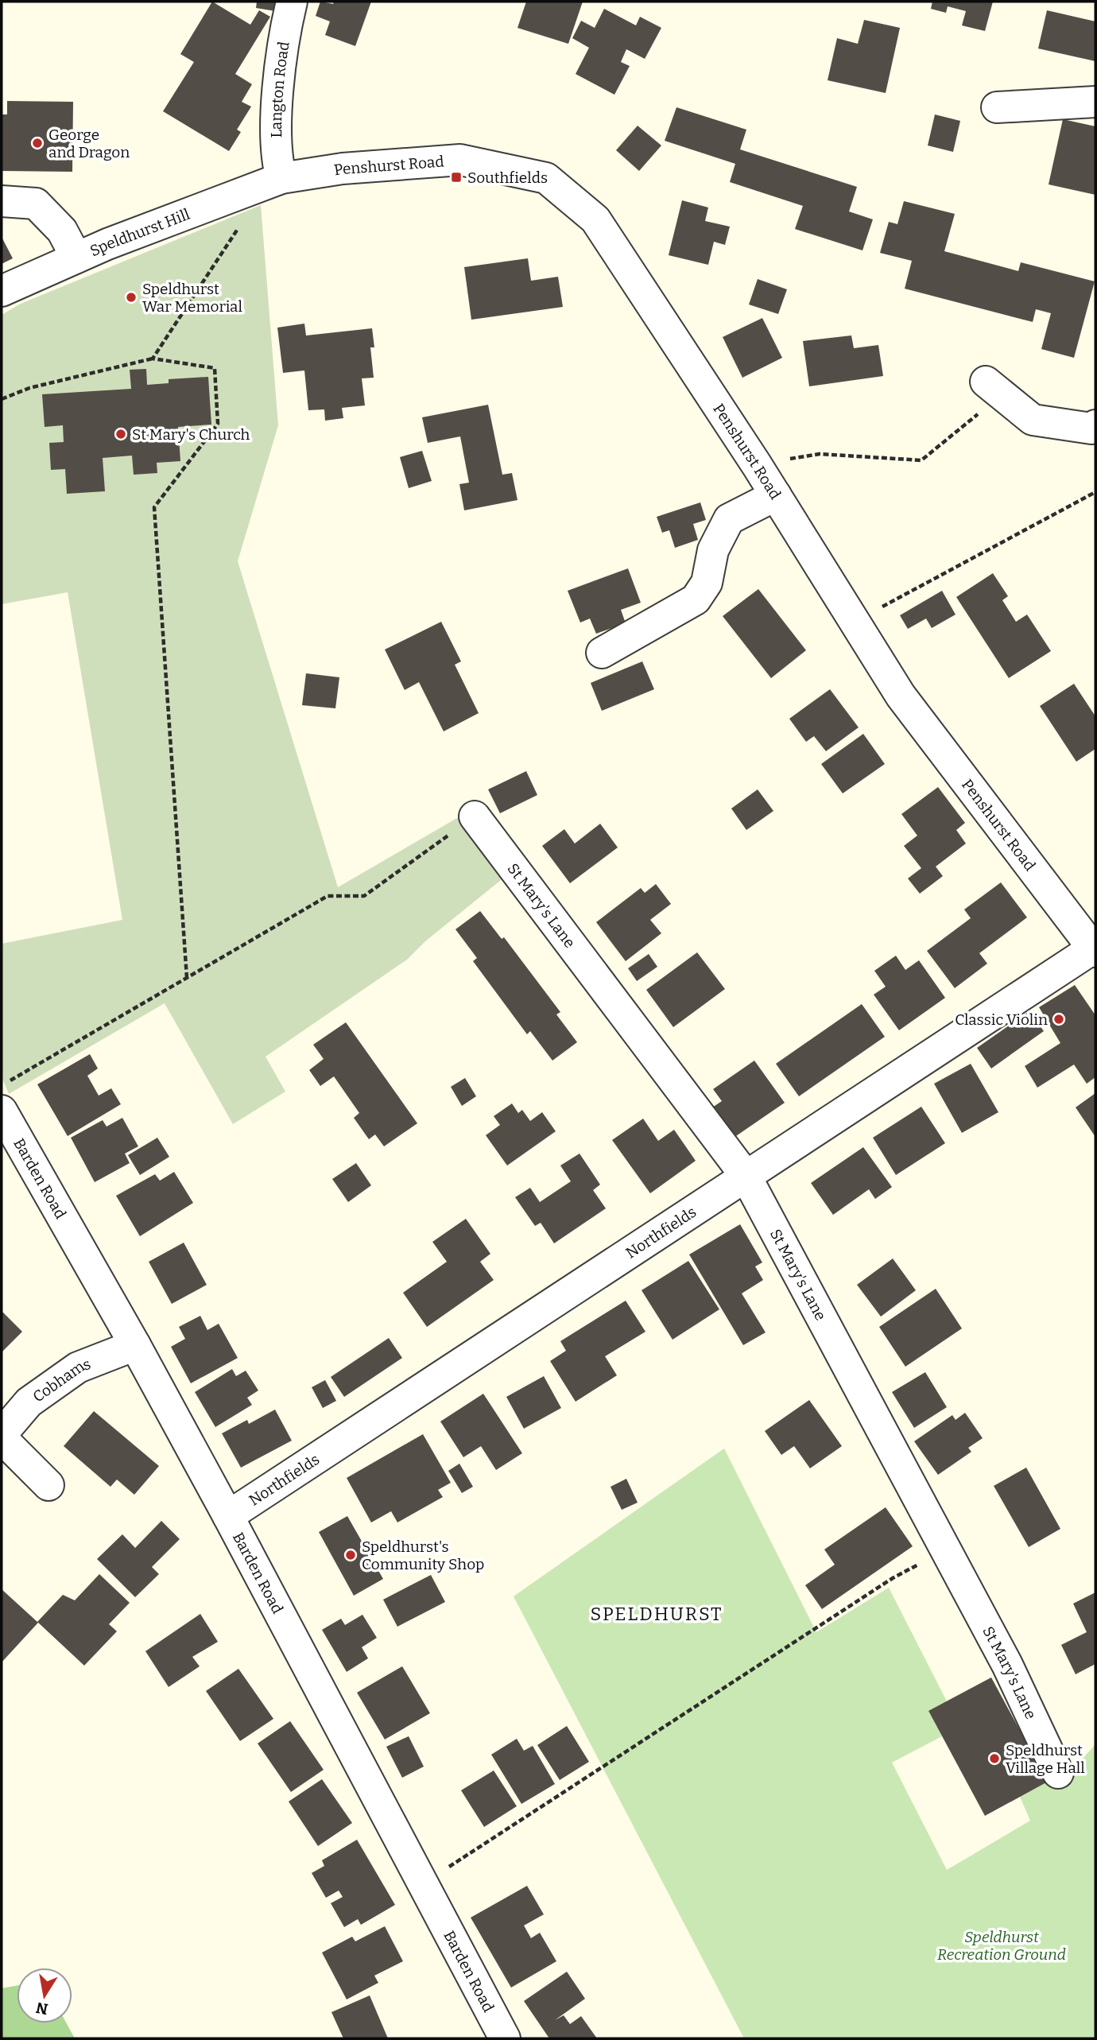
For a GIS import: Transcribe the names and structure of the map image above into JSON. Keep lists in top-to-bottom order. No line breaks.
{"streets":{"street":["Langton Road","Penshurst Road","Speldhurst Hill","St Mary's Lane","Barden Road","Northfields","Cobhams"]},"crossings":[["Langton Road","Penshurst Road"],["Langton Road","Speldhurst Hill"],["Penshurst Road","Speldhurst Hill"],["Penshurst Road","Northfields"],["St Mary's Lane","Northfields"],["Barden Road","Northfields"],["Barden Road","Cobhams"]],"districts":["SPELDHURST"],"parks":["Speldhurst Recreation Ground"],"places":{"other":["George and Dragon","Speldhurst War Memorial","St Mary's Church","Classic Violin","Speldhurst's Community Shop","Speldhurst Village Hall"],"transit":["Southfields"]},"north":"bottom"}
